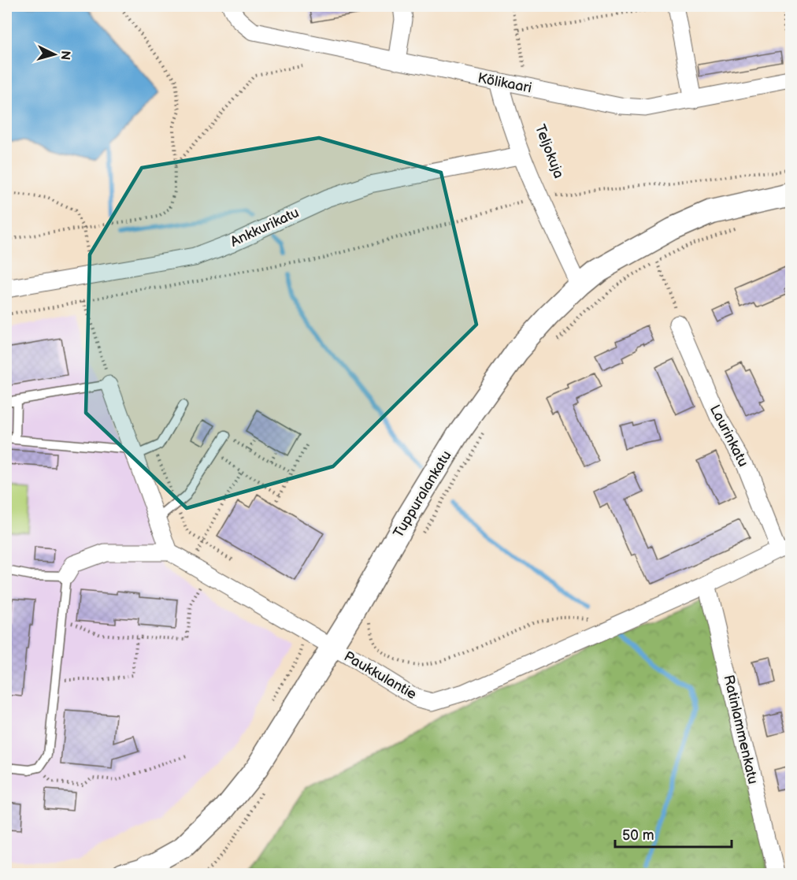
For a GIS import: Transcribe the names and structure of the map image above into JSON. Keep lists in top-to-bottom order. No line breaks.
{"streets":{"street":["Kölikaari","Ankkurikatu","Laurinkatu","Tuppuralankatu","Paukkulantie","Ratinlammenkatu"],"path":["Teljokuja"]},"crossings":[["Laurinkatu","Paukkulantie"],["Tuppuralankatu","Paukkulantie"],["Paukkulantie","Ratinlammenkatu"]],"scale_bar":"50 m","north":"right"}
